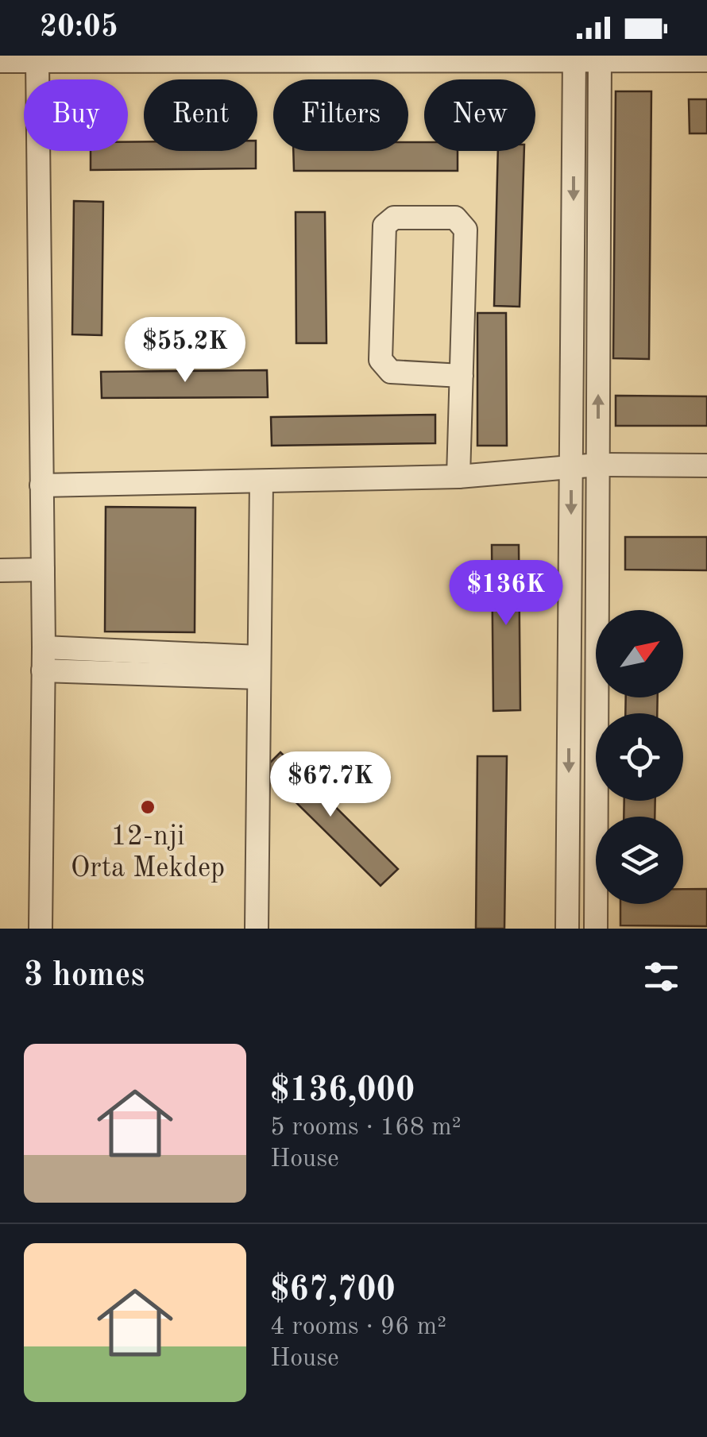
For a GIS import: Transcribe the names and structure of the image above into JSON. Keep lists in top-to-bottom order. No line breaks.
{"places":["12-nji Orta Mekdep"],"north":"top right","page":{"status":"20:05","chip":["Buy","Rent","Filters","New"],"price":["$55.2K","$136K","$67.7K"],"heading":"3 homes","list":[{"name":"$136,000","note":"5 rooms · 168 m² · House"},{"name":"$67,700","note":"4 rooms · 96 m² · House"}]}}
